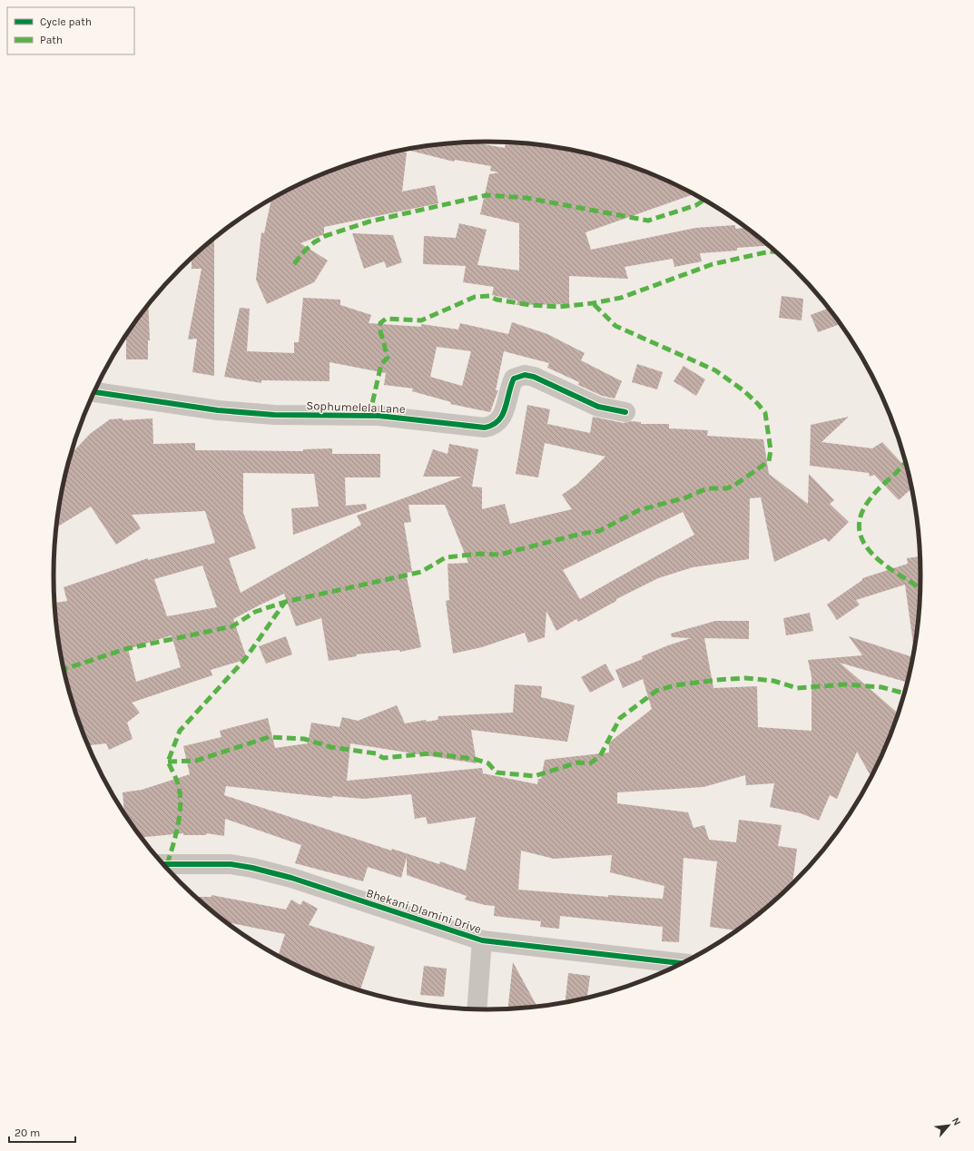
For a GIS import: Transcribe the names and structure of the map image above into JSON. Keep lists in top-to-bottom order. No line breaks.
{"streets":{"street":["Sophumelela Lane","Bhekani Dlamini Drive"]},"legend":["Cycle path","Path"],"scale_bar":"20 m","north":"top right"}
